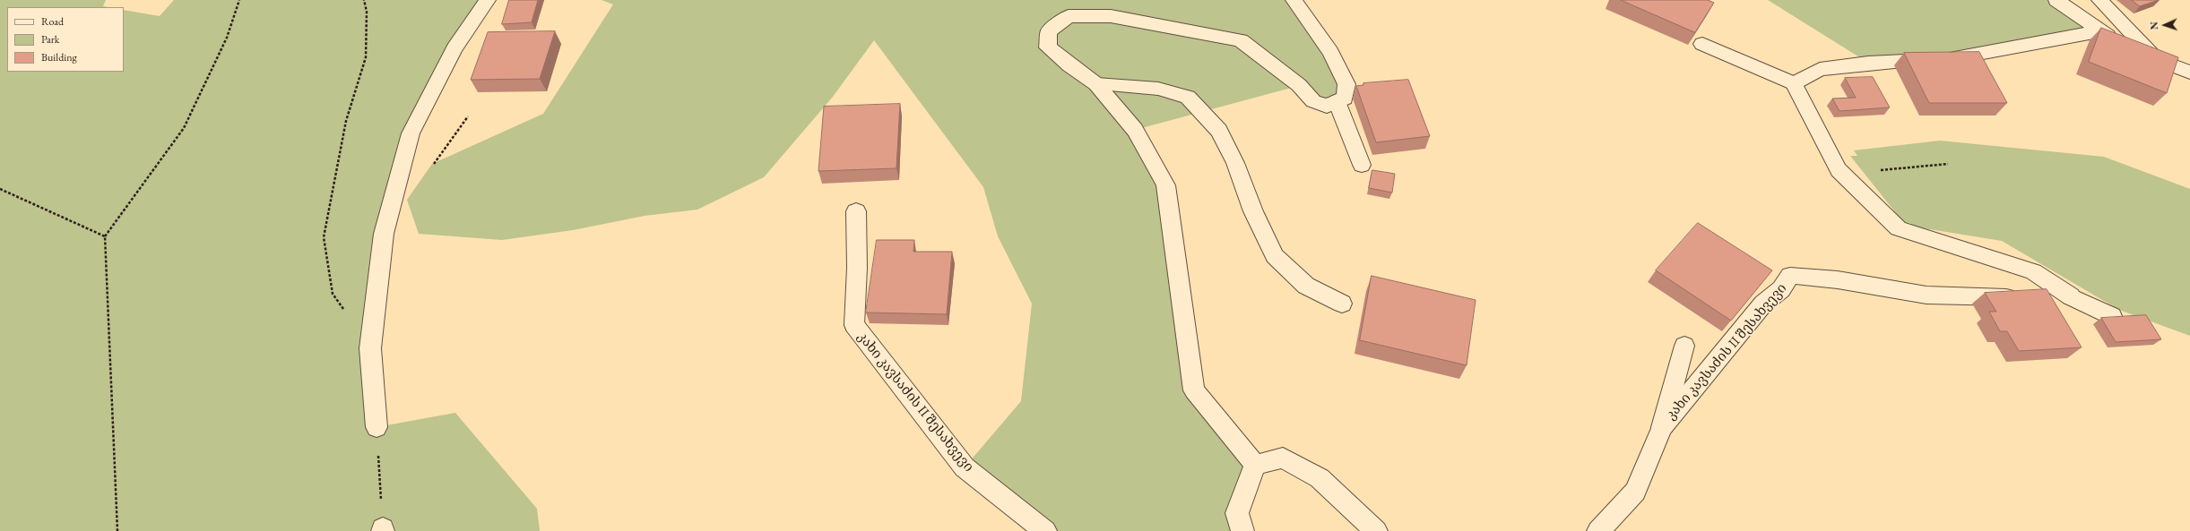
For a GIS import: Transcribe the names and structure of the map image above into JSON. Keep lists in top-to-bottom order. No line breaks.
{"streets":{"street":["კახი კავსაძის II შესახვევი"]},"legend":["Road","Park","Building"],"north":"left"}
